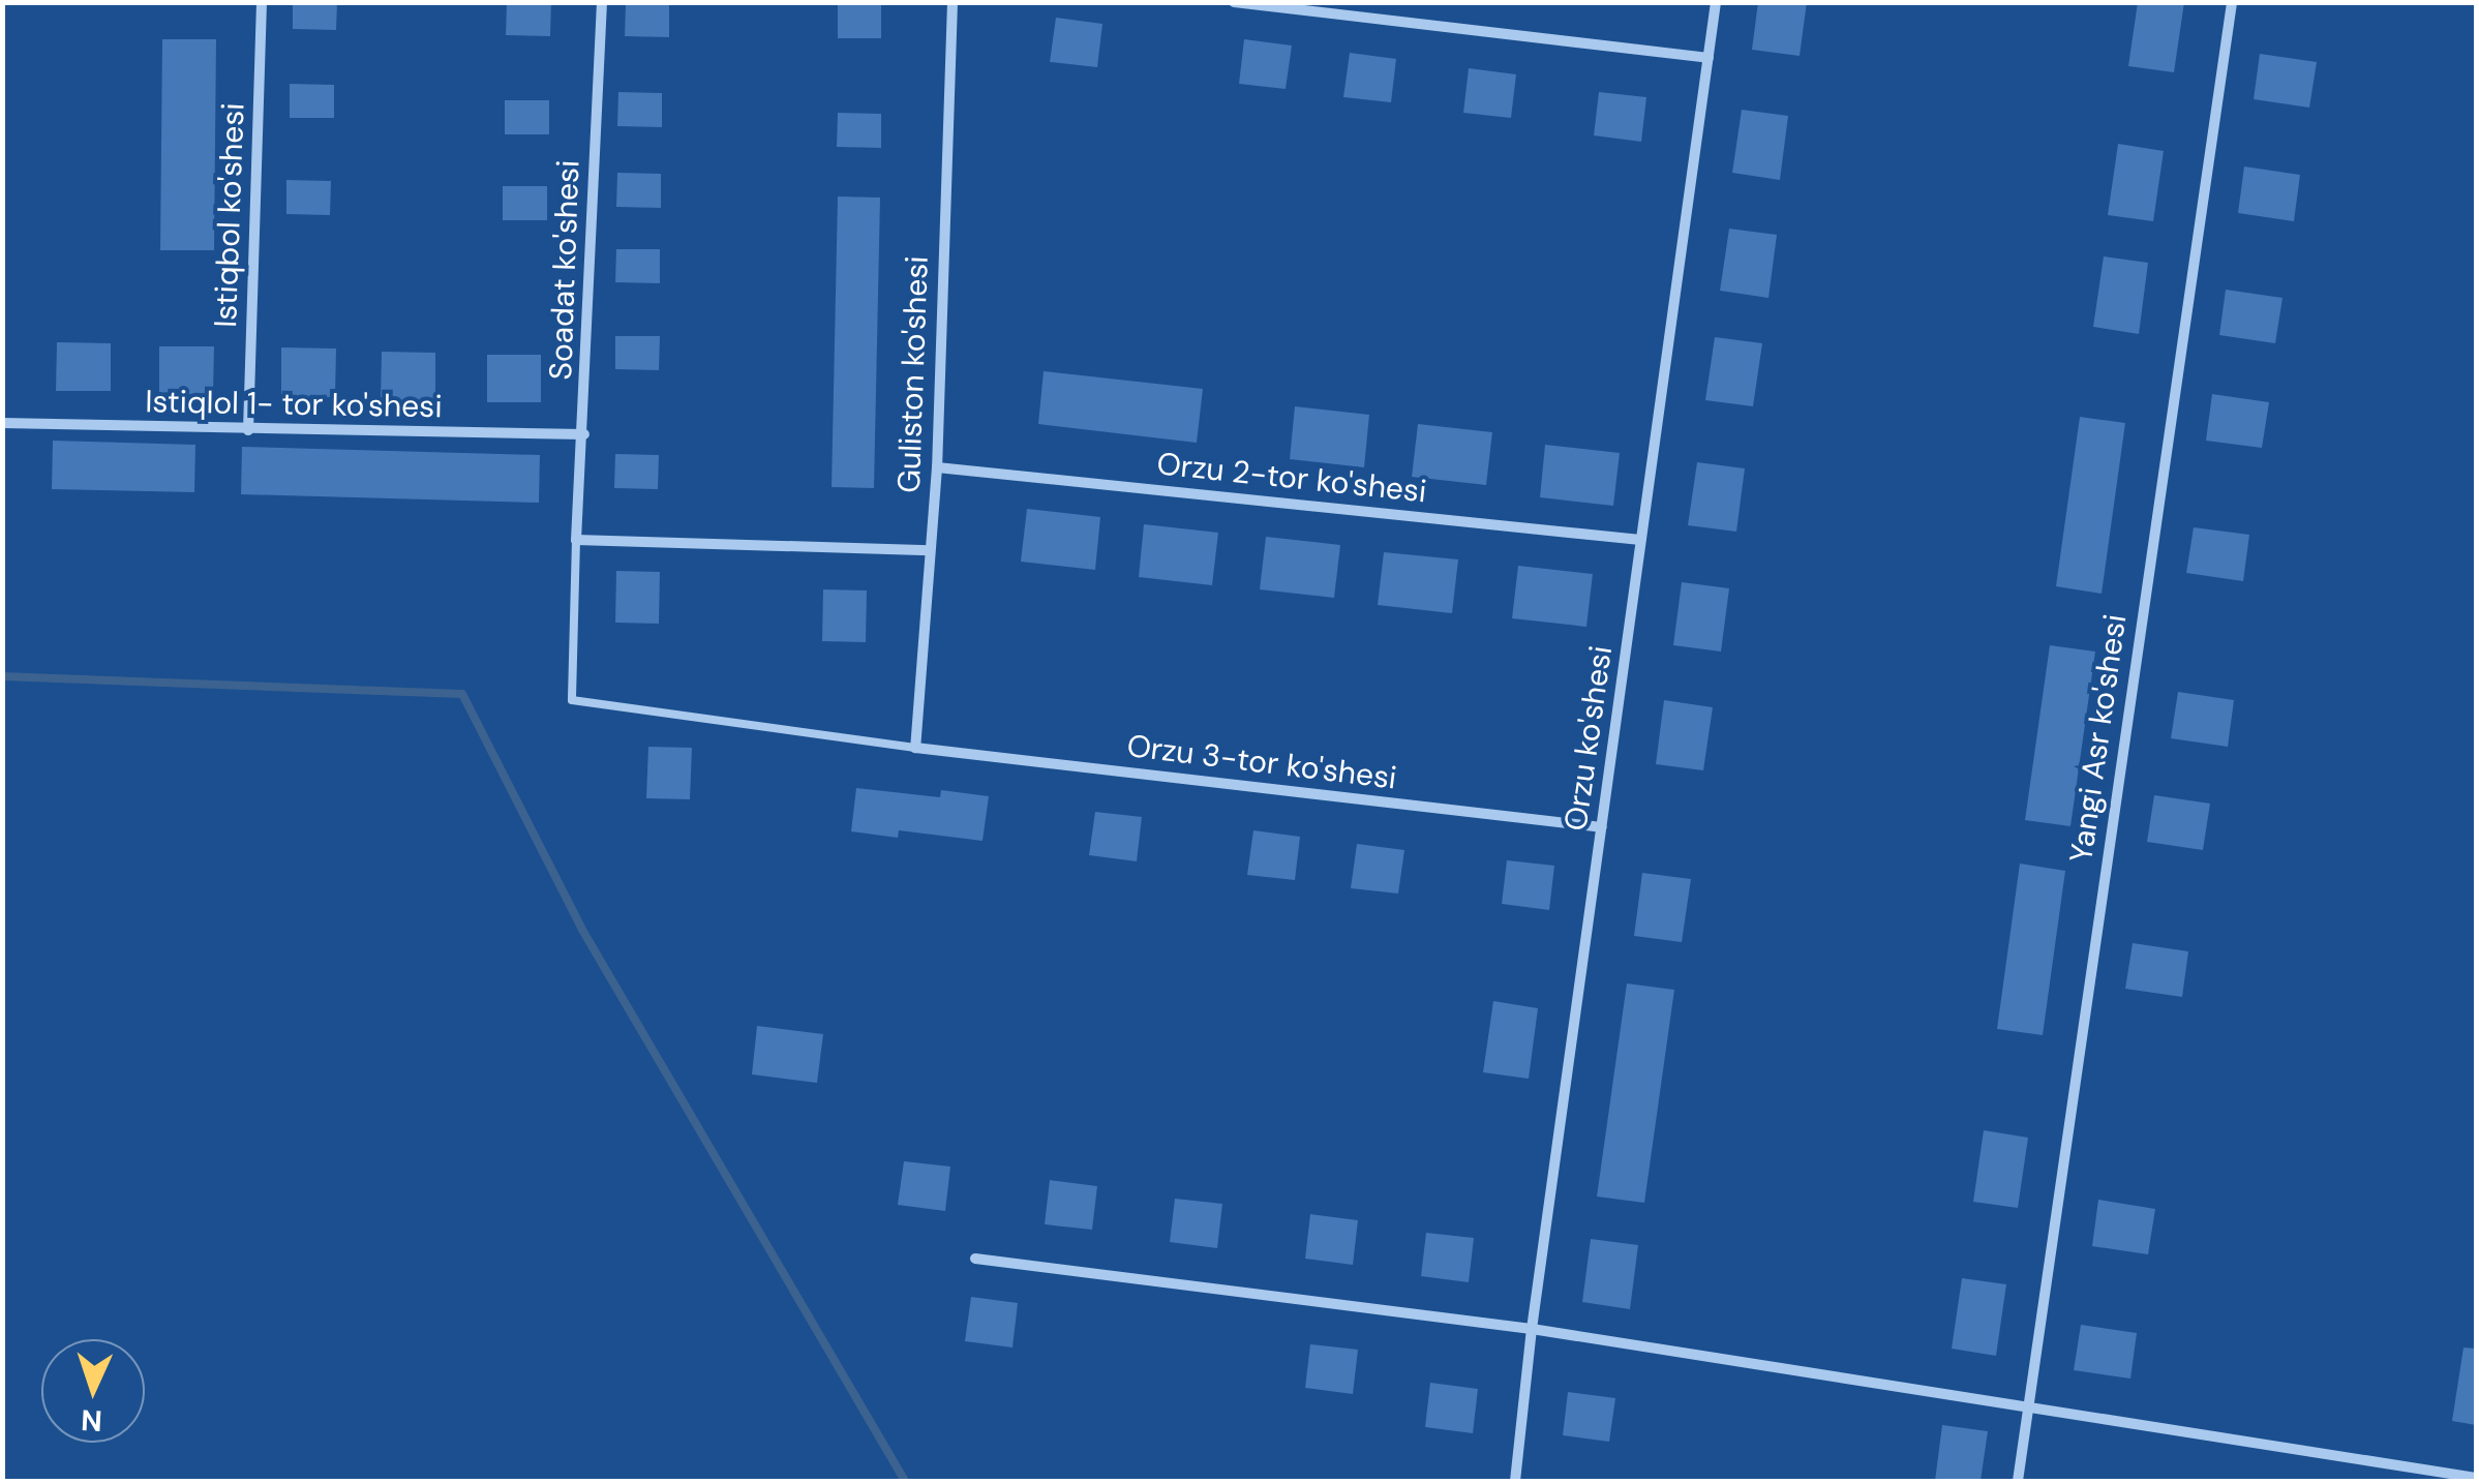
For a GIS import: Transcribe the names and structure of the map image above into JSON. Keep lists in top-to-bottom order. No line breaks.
{"streets":{"street":["Istiqbol ko'shesi","Soadat ko'shesi","Guliston ko'shesi","Istiqlol 1- tor ko'shesi","Orzu 2-tor ko'shesi","Orzu ko'shesi","Yangi Asr ko'shesi","Orzu 3-tor ko'shesi"]},"crossings":[["Istiqbol ko'shesi","Istiqlol 1- tor ko'shesi"],["Soadat ko'shesi","Istiqlol 1- tor ko'shesi"],["Guliston ko'shesi","Orzu 2-tor ko'shesi"],["Guliston ko'shesi","Orzu 3-tor ko'shesi"],["Orzu 2-tor ko'shesi","Orzu ko'shesi"],["Orzu ko'shesi","Orzu 3-tor ko'shesi"]],"north":"bottom"}
